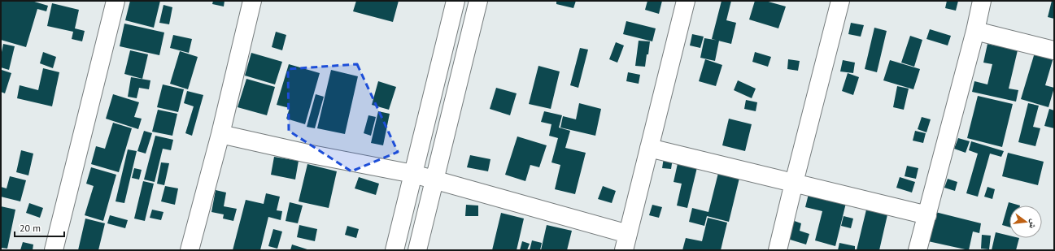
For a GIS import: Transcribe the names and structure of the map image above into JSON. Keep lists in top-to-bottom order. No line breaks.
{"scale_bar":"20 m","north":"right"}
